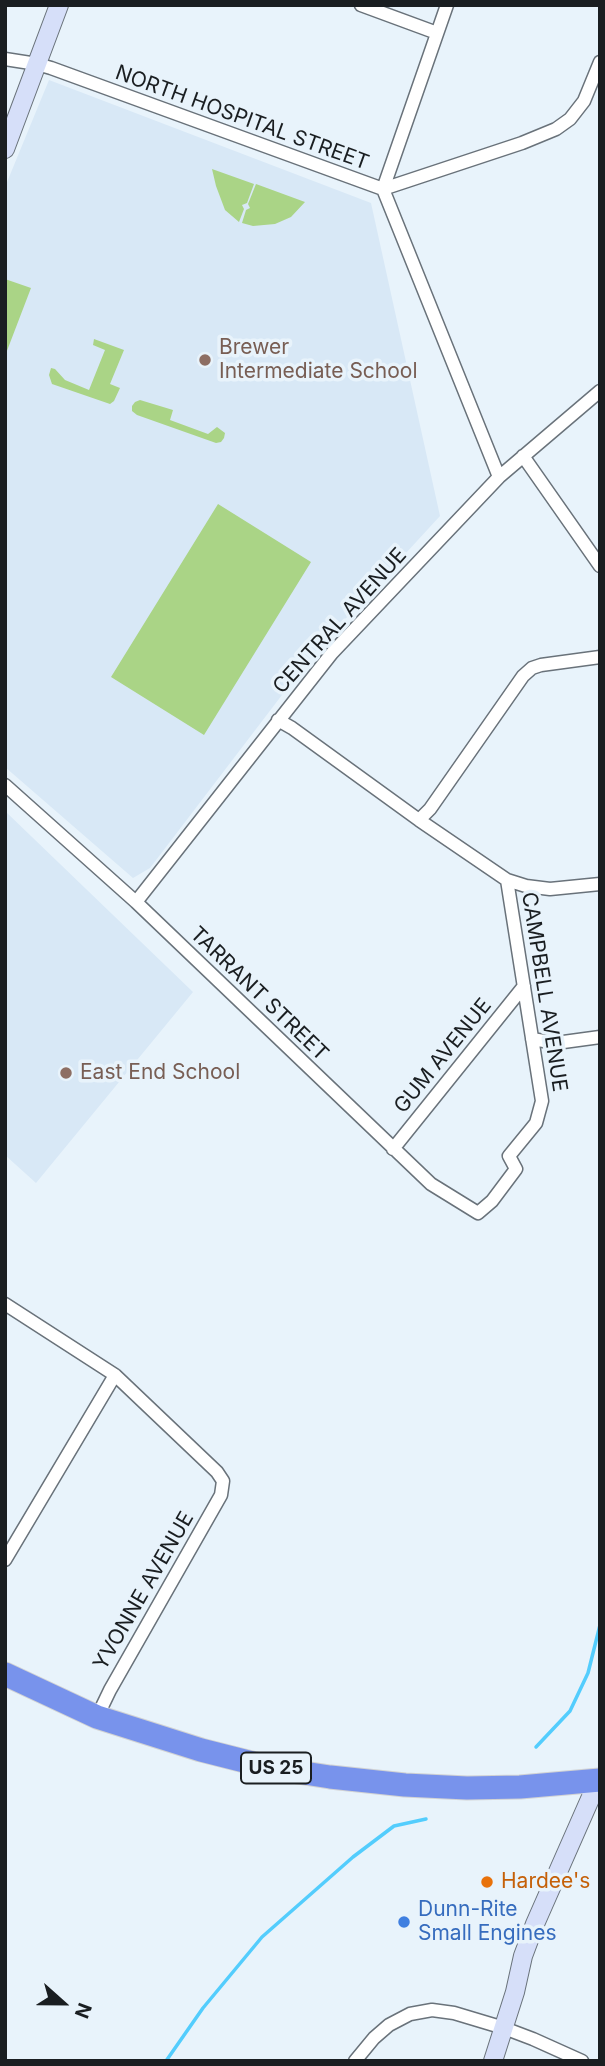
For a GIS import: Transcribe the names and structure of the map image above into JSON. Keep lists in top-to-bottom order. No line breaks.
{"streets":{"highway":["US 25"],"street":["NORTH HOSPITAL STREET","CENTRAL AVENUE","CAMPBELL AVENUE","TARRANT STREET","GUM AVENUE","YVONNE AVENUE"]},"crossings":[["CENTRAL AVENUE","CAMPBELL AVENUE"],["CENTRAL AVENUE","TARRANT STREET"],["CAMPBELL AVENUE","TARRANT STREET"],["CAMPBELL AVENUE","GUM AVENUE"],["TARRANT STREET","GUM AVENUE"],["YVONNE AVENUE","US 25"]],"places":["Brewer Intermediate School","East End School","Hardee's","Dunn-Rite Small Engines"],"north":"right"}
